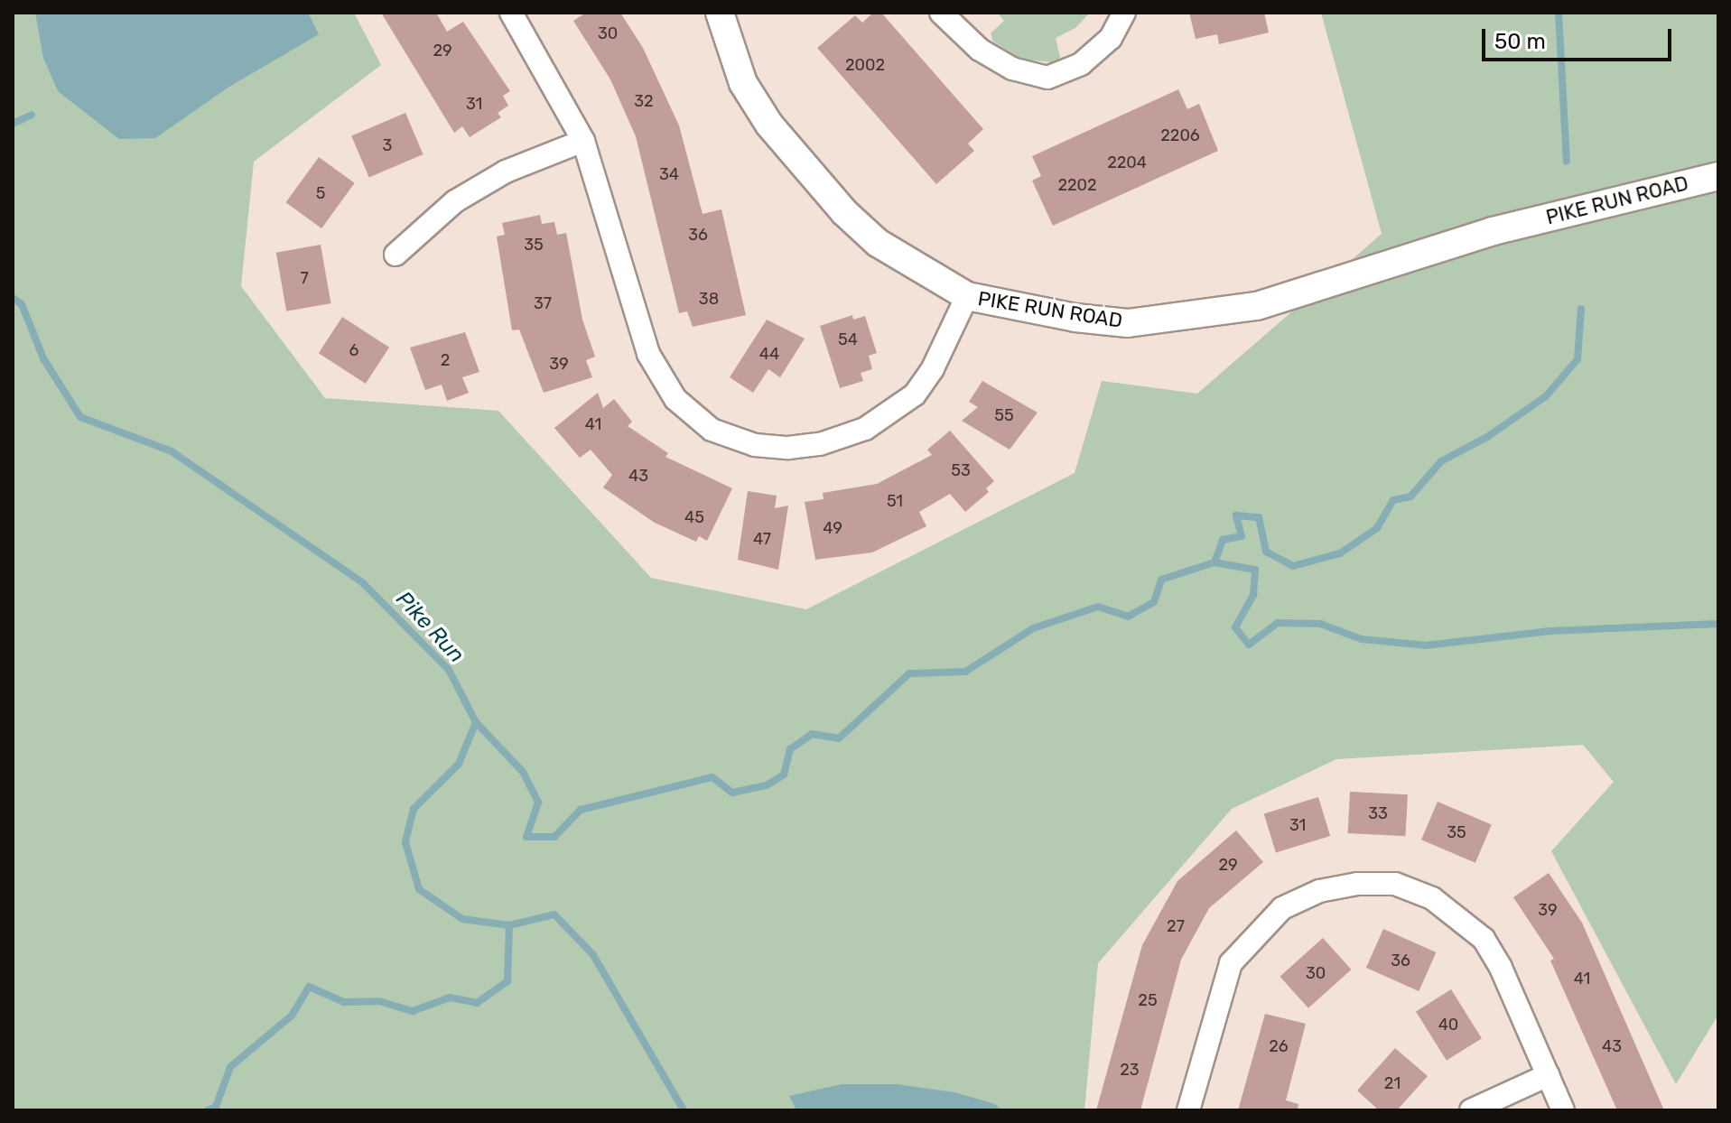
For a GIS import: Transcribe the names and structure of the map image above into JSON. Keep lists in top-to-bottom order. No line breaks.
{"streets":{"street":["PIKE RUN ROAD"]},"water":["Pike Run"],"house_numbers":["30","29","2002","32","31","2206","3","2204","34","2202","5","36","35","7","38","37","54","6","44","2","39","55","41","53","43","51","45","49","47","33","31","35","29","39","27","36","30","41","25","40","26","43","23","21"],"scale_bar":"50 m"}
